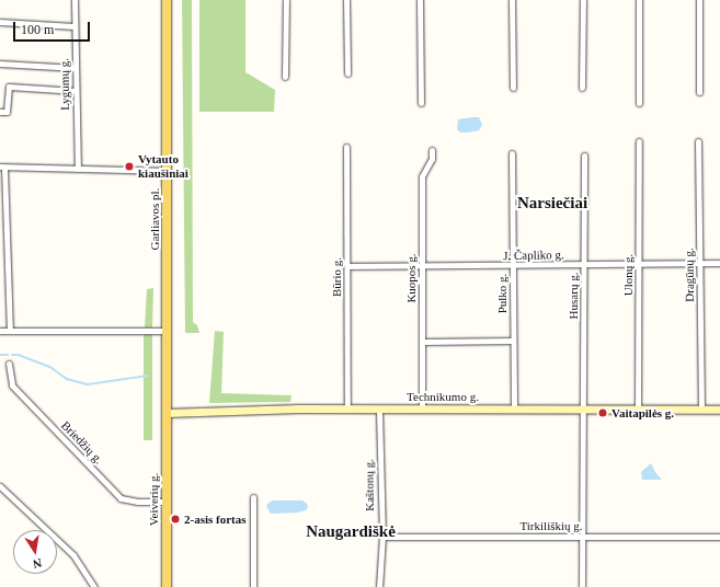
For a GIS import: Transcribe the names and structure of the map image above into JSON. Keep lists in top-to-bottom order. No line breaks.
{"streets":{"main road":["Garliavos pl.","Veiverių g."],"street":["Lygumų g.","J. Čapliko g.","Ulonų g.","Dragūnų g.","Būrio g.","Kuopos g.","Pulko g.","Husarų g.","Technikumo g.","Briedžių g.","Kaštonų g.","Tirkiliškių g."]},"crossings":[["Garliavos pl.","Technikumo g."],["Garliavos pl.","Veiverių g."],["J. Čapliko g.","Ulonų g."],["J. Čapliko g.","Dragūnų g."],["J. Čapliko g.","Būrio g."],["J. Čapliko g.","Kuopos g."],["J. Čapliko g.","Pulko g."],["J. Čapliko g.","Husarų g."],["Ulonų g.","Technikumo g."],["Dragūnų g.","Technikumo g."],["Būrio g.","Technikumo g."],["Kuopos g.","Technikumo g."],["Pulko g.","Technikumo g."],["Husarų g.","Technikumo g."],["Technikumo g.","Kaštonų g."],["Technikumo g.","Veiverių g."],["Briedžių g.","Veiverių g."],["Kaštonų g.","Tirkiliškių g."]],"districts":["Narsiečiai","Naugardiškė"],"places":["Vytauto kiaušiniai","Vaitapilės g.","2-asis fortas"],"scale_bar":"100 m","north":"bottom"}
